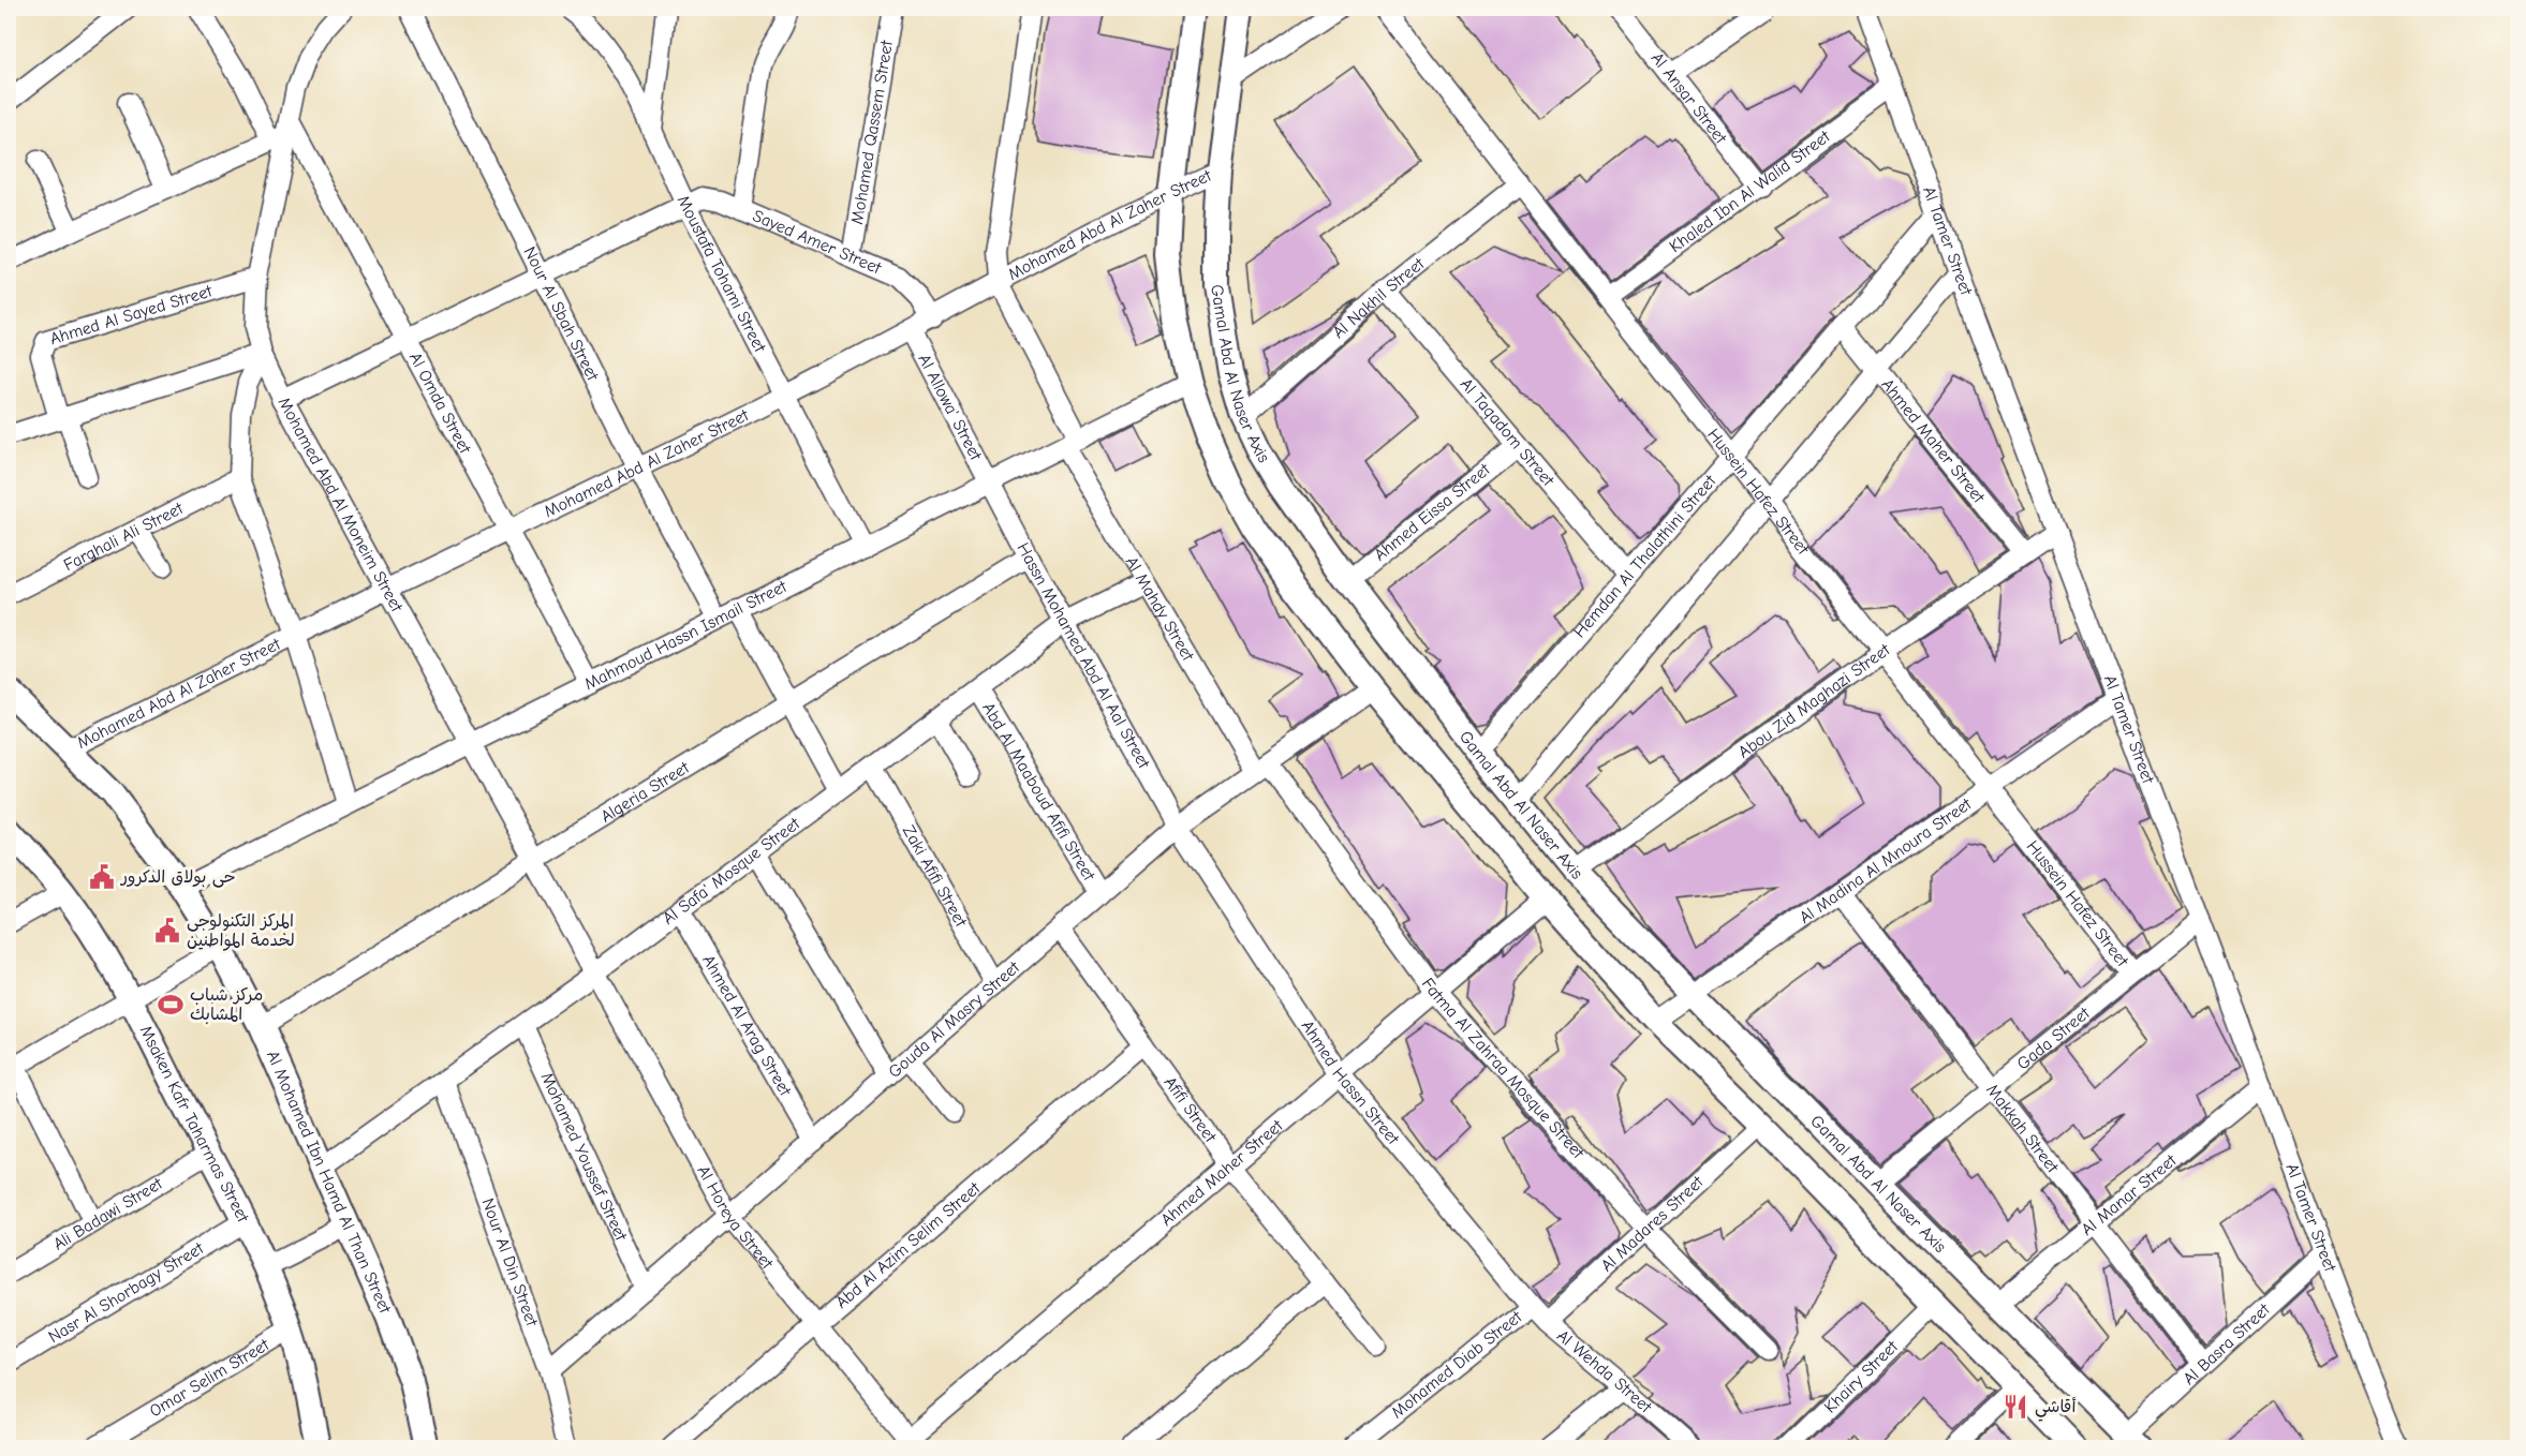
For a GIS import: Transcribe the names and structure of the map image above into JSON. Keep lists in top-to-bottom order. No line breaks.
{"streets":{"street":["Al Ansar Street","Mohamed Qassem Street","Khaled Ibn Al Walid Street","Mohamed Abd Al Zaher Street","Al Tamer Street","Sayed Amer Street","Moustafa Tohami Street","Al Nakhil Street","Nour Al Sbah Street","Ahmed Al Sayed Street","Gamal Abd Al Naser Axis","Al Omda Street","Al Allowa' Street","Al Taqadom Street","Ahmed Maher Street","Hussein Hafez Street","Mohamed Abd Al Moneim Street","Ahmed Eissa Street","Farghali Ali Street","Hemdan Al Thalathini Street","Al Mahdy Street","Mahmoud Hassn Ismail Street","Hassn Mohamed Abd Al Aal Street","Abou Zid Maghazi Street","Abd Al Maaboud Afifi Street","Algeria Street","Al Madina Al Mnoura Street","Al Safa' Mosque Street","Zaki Afifi Street","Gouda Al Masry Street","Ahmed Al Arag Street","Gada Street","Fatma Al Zahraa Mosque Street","Ahmed Hassn Street","Afifi Street","Msaken Kafr Taharmas Street","Makkah Street","Mohamed Youssef Street","Al Mohamed Ibn Hamd Al Than Street","Al Manar Street","Ali Badawi Street","Al Horeya Street","Al Madares Street","Abd Al Azim Selim Street","Nour Al Din Street","Nasr Al Shorbagy Street","Al Basra Street","Mohamed Diab Street","Al Wehda Street","Khairy Street","Omar Selim Street"]},"crossings":[["Al Ansar Street","Khaled Ibn Al Walid Street"],["Mohamed Qassem Street","Sayed Amer Street"],["Khaled Ibn Al Walid Street","Al Tamer Street"],["Khaled Ibn Al Walid Street","Hussein Hafez Street"],["Mohamed Abd Al Zaher Street","Sayed Amer Street"],["Mohamed Abd Al Zaher Street","Moustafa Tohami Street"],["Mohamed Abd Al Zaher Street","Nour Al Sbah Street"],["Mohamed Abd Al Zaher Street","Gamal Abd Al Naser Axis"],["Mohamed Abd Al Zaher Street","Al Omda Street"],["Mohamed Abd Al Zaher Street","Al Allowa' Street"],["Mohamed Abd Al Zaher Street","Mohamed Abd Al Moneim Street"],["Mohamed Abd Al Zaher Street","Al Mahdy Street"],["Mohamed Abd Al Zaher Street","Al Mohamed Ibn Hamd Al Than Street"],["Al Tamer Street","Hemdan Al Thalathini Street"],["Al Tamer Street","Abou Zid Maghazi Street"],["Al Tamer Street","Al Madina Al Mnoura Street"],["Al Tamer Street","Gada Street"],["Al Tamer Street","Al Manar Street"],["Al Tamer Street","Al Basra Street"],["Sayed Amer Street","Moustafa Tohami Street"],["Sayed Amer Street","Nour Al Sbah Street"],["Sayed Amer Street","Al Omda Street"],["Sayed Amer Street","Mohamed Abd Al Moneim Street"],["Moustafa Tohami Street","Mahmoud Hassn Ismail Street"],["Al Nakhil Street","Gamal Abd Al Naser Axis"],["Al Nakhil Street","Al Taqadom Street"],["Al Nakhil Street","Hussein Hafez Street"],["Nour Al Sbah Street","Mahmoud Hassn Ismail Street"],["Ahmed Al Sayed Street","Mohamed Abd Al Moneim Street"],["Gamal Abd Al Naser Axis","Ahmed Eissa Street"],["Gamal Abd Al Naser Axis","Hemdan Al Thalathini Street"],["Gamal Abd Al Naser Axis","Abou Zid Maghazi Street"],["Gamal Abd Al Naser Axis","Al Madina Al Mnoura Street"],["Gamal Abd Al Naser Axis","Gada Street"],["Gamal Abd Al Naser Axis","Al Manar Street"],["Gamal Abd Al Naser Axis","Al Basra Street"],["Al Omda Street","Mohamed Abd Al Moneim Street"],["Al Omda Street","Mahmoud Hassn Ismail Street"],["Al Allowa' Street","Mahmoud Hassn Ismail Street"],["Al Allowa' Street","Hassn Mohamed Abd Al Aal Street"],["Al Taqadom Street","Ahmed Eissa Street"],["Al Taqadom Street","Hemdan Al Thalathini Street"],["Ahmed Maher Street","Hemdan Al Thalathini Street"],["Ahmed Maher Street","Abou Zid Maghazi Street"],["Ahmed Maher Street","Fatma Al Zahraa Mosque Street"],["Ahmed Maher Street","Ahmed Hassn Street"],["Ahmed Maher Street","Afifi Street"],["Ahmed Maher Street","Al Horeya Street"],["Hussein Hafez Street","Hemdan Al Thalathini Street"],["Hussein Hafez Street","Abou Zid Maghazi Street"],["Hussein Hafez Street","Al Madina Al Mnoura Street"],["Hussein Hafez Street","Gada Street"],["Mohamed Abd Al Moneim Street","Mahmoud Hassn Ismail Street"],["Mohamed Abd Al Moneim Street","Algeria Street"],["Mohamed Abd Al Moneim Street","Al Safa' Mosque Street"],["Mohamed Abd Al Moneim Street","Al Horeya Street"],["Al Mahdy Street","Mahmoud Hassn Ismail Street"],["Al Mahdy Street","Al Safa' Mosque Street"],["Al Mahdy Street","Gouda Al Masry Street"],["Al Mahdy Street","Fatma Al Zahraa Mosque Street"],["Mahmoud Hassn Ismail Street","Hassn Mohamed Abd Al Aal Street"],["Mahmoud Hassn Ismail Street","Al Mohamed Ibn Hamd Al Than Street"],["Hassn Mohamed Abd Al Aal Street","Algeria Street"],["Hassn Mohamed Abd Al Aal Street","Al Safa' Mosque Street"],["Hassn Mohamed Abd Al Aal Street","Gouda Al Masry Street"],["Hassn Mohamed Abd Al Aal Street","Ahmed Hassn Street"],["Abd Al Maaboud Afifi Street","Al Safa' Mosque Street"],["Abd Al Maaboud Afifi Street","Gouda Al Masry Street"],["Algeria Street","Al Mohamed Ibn Hamd Al Than Street"],["Al Madina Al Mnoura Street","Makkah Street"],["Al Safa' Mosque Street","Zaki Afifi Street"],["Al Safa' Mosque Street","Ahmed Al Arag Street"],["Al Safa' Mosque Street","Mohamed Youssef Street"],["Al Safa' Mosque Street","Al Mohamed Ibn Hamd Al Than Street"],["Al Safa' Mosque Street","Al Horeya Street"],["Al Safa' Mosque Street","Nour Al Din Street"],["Zaki Afifi Street","Gouda Al Masry Street"],["Gouda Al Masry Street","Ahmed Al Arag Street"],["Gouda Al Masry Street","Fatma Al Zahraa Mosque Street"],["Gouda Al Masry Street","Ahmed Hassn Street"],["Gouda Al Masry Street","Afifi Street"],["Gouda Al Masry Street","Mohamed Youssef Street"],["Gouda Al Masry Street","Al Horeya Street"],["Gouda Al Masry Street","Nour Al Din Street"],["Gada Street","Makkah Street"],["Fatma Al Zahraa Mosque Street","Al Madares Street"],["Ahmed Hassn Street","Al Madares Street"],["Ahmed Hassn Street","Mohamed Diab Street"],["Ahmed Hassn Street","Al Wehda Street"],["Afifi Street","Abd Al Azim Selim Street"],["Msaken Kafr Taharmas Street","Ali Badawi Street"],["Msaken Kafr Taharmas Street","Nasr Al Shorbagy Street"],["Msaken Kafr Taharmas Street","Omar Selim Street"],["Makkah Street","Al Manar Street"],["Makkah Street","Al Basra Street"],["Al Horeya Street","Abd Al Azim Selim Street"],["Al Madares Street","Al Wehda Street"]],"places":{"public building":["حى بولاق الدكرور","المركز التكنولوجى لخدمة المواطنين"],"sports":["مركز شباب المشابك"],"restaurant":["أقاشي"]}}
